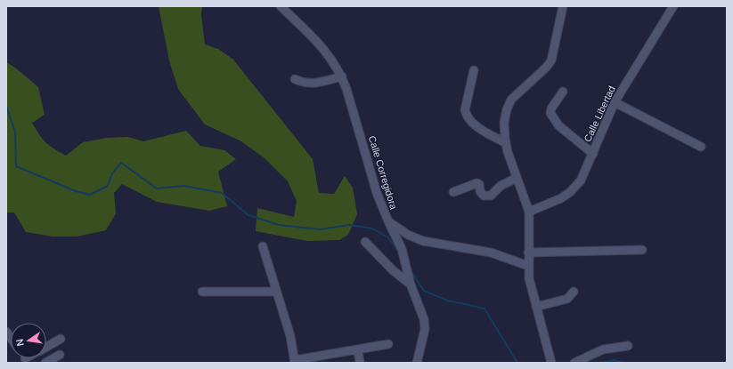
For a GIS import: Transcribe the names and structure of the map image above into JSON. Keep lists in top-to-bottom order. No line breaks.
{"streets":{"street":["Calle Libertad","Calle Corregidora"]},"north":"left"}
